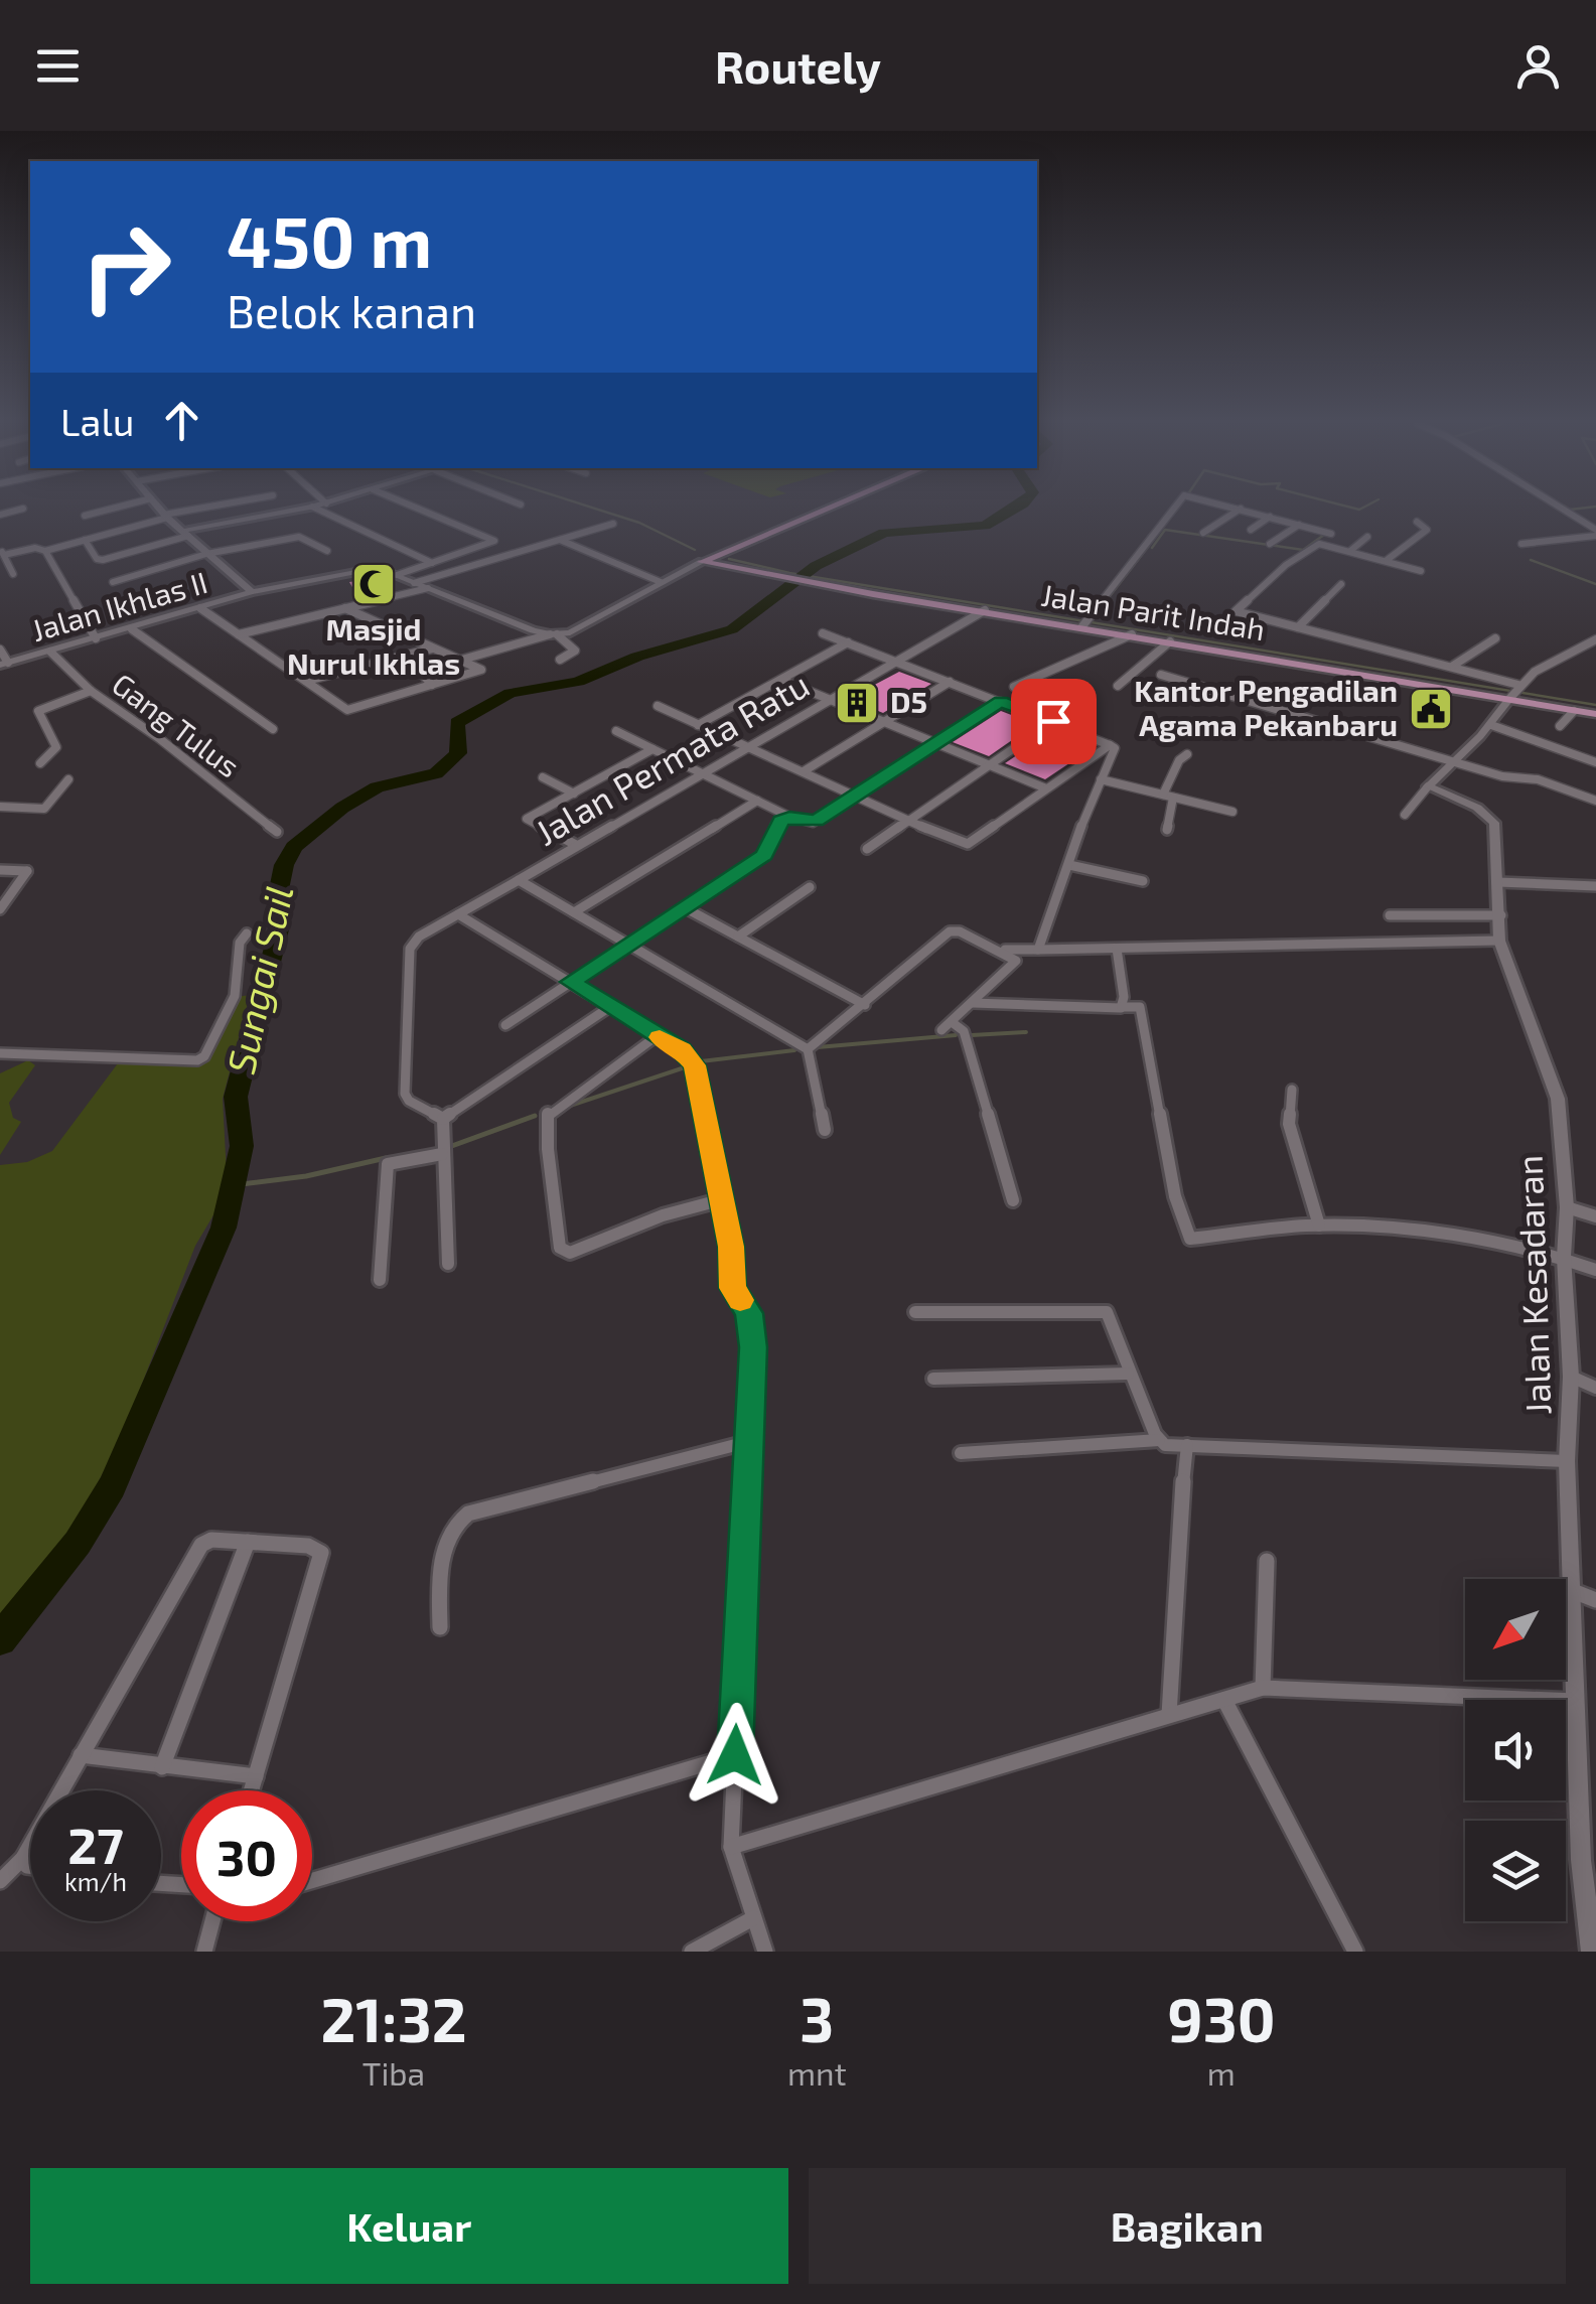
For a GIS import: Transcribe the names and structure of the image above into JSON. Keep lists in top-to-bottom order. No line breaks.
{"streets":{"main road":["Jalan Parit Indah"],"street":["Jalan Ikhlas II","Gang Tulus","Jalan Permata Ratu","Jalan Kesadaran"]},"crossings":[["Jalan Ikhlas II","Gang Tulus"],["Jalan Parit Indah","Jalan Permata Ratu"]],"water":["Sungai Sail"],"places":{"mosque":["Masjid Nurul Ikhlas"],"building":["D5"],"public building":["Kantor Pengadilan Agama Pekanbaru"]},"north":"bottom left","page":{"header":"Routely","turn":["450 m","Belok kanan"],"then":"Lalu","speed":"27 km/h","limit":"30","eta":["21:32","Tiba","3","mnt","930","m"],"buttons":["Keluar","Bagikan"]}}
